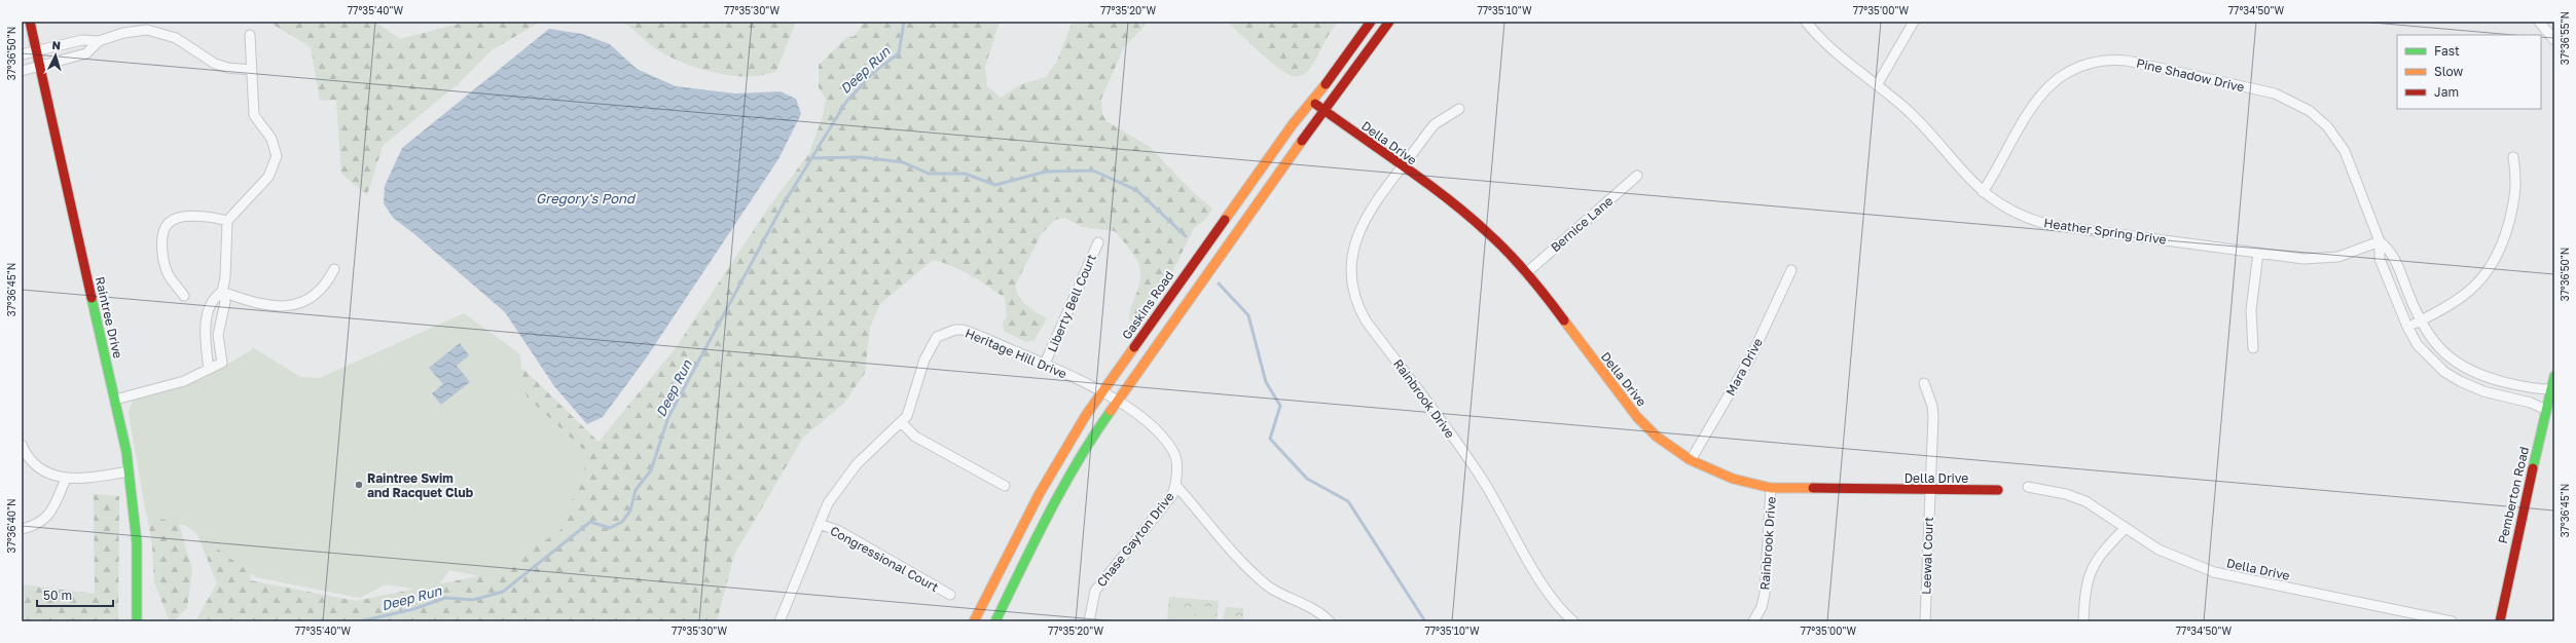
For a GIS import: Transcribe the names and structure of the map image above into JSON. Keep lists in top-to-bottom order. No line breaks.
{"streets":{"street":["Pine Shadow Drive","Della Drive","Bernice Lane","Heather Spring Drive","Liberty Bell Court","Gaskins Road","Raintree Drive","Heritage Hill Drive","Mara Drive","Rainbrook Drive","Pemberton Road","Chase Gayton Drive","Leewal Court","Congressional Court"]},"crossings":[["Pine Shadow Drive","Heather Spring Drive"],["Pine Shadow Drive","Pemberton Road"],["Della Drive","Bernice Lane"],["Della Drive","Gaskins Road"],["Della Drive","Mara Drive"],["Della Drive","Rainbrook Drive"],["Della Drive","Leewal Court"],["Liberty Bell Court","Heritage Hill Drive"],["Gaskins Road","Heritage Hill Drive"],["Gaskins Road","Chase Gayton Drive"],["Heritage Hill Drive","Chase Gayton Drive"],["Heritage Hill Drive","Congressional Court"]],"water":["Deep Run","Gregory's Pond"],"places":["Raintree Swim and Racquet Club"],"legend":["Fast","Slow","Jam"],"scale_bar":"50 m","north":"top","coordinates":["77°35'40\"W","77°35'30\"W","77°35'20\"W","77°35'10\"W","77°35'00\"W","77°34'50\"W","37°36'55\"N","37°36'50\"N","37°36'45\"N","37°36'40\"N"]}
